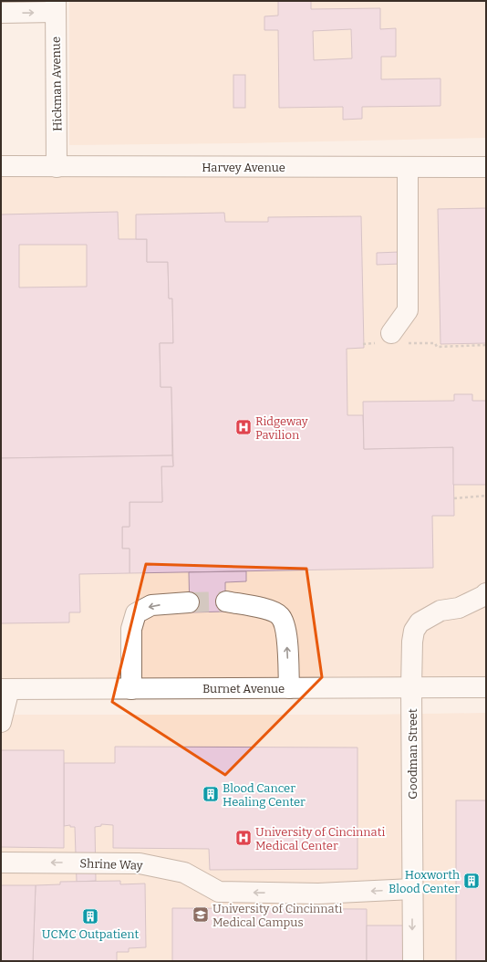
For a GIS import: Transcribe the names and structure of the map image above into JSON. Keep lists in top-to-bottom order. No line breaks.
{"streets":{"street":["Hickman Avenue","Harvey Avenue","Burnet Avenue","Goodman Street","Shrine Way"]},"crossings":[["Hickman Avenue","Harvey Avenue"],["Burnet Avenue","Goodman Street"],["Goodman Street","Shrine Way"]],"one_way":["Shrine Way"],"places":{"hospital":["Ridgeway Pavilion","University of Cincinnati Medical Center"],"building":["Blood Cancer Healing Center","Hoxworth Blood Center","UCMC Outpatient"],"school or university":["University of Cincinnati Medical Campus"]}}
